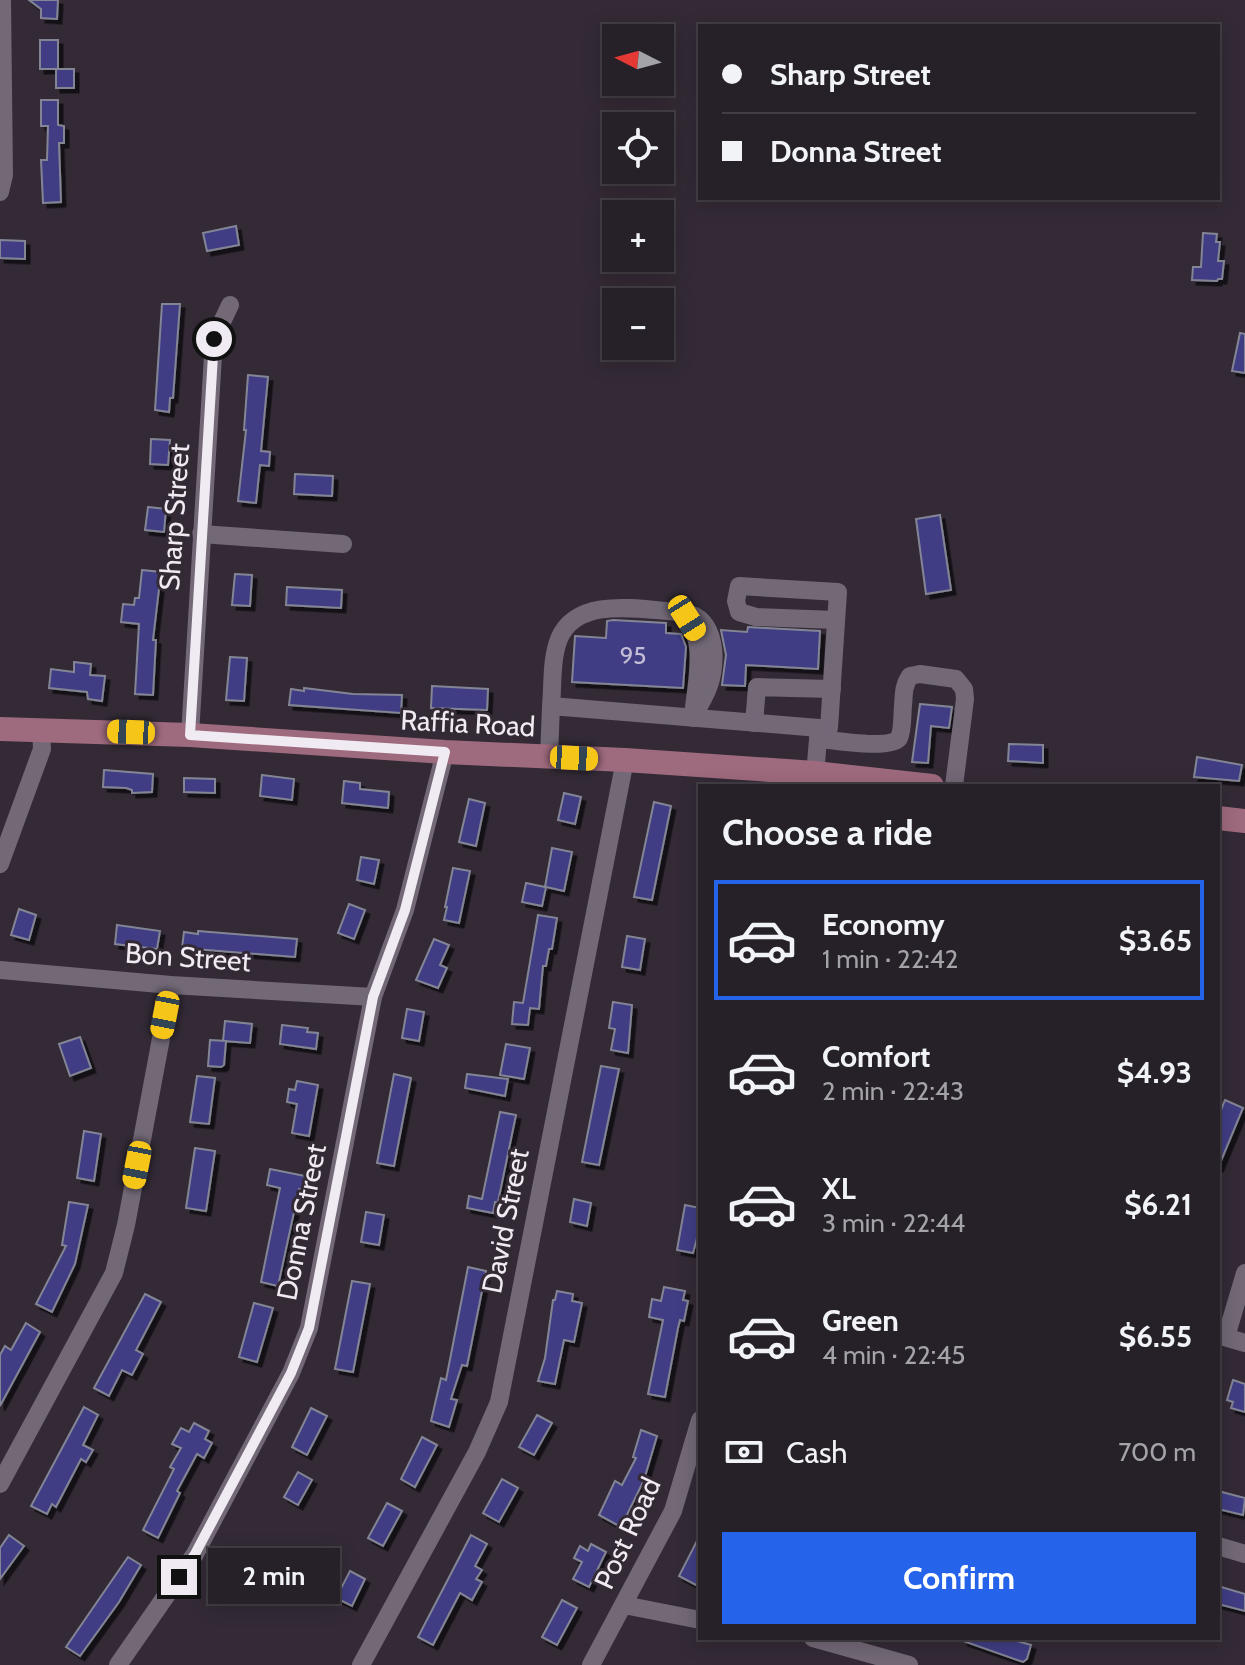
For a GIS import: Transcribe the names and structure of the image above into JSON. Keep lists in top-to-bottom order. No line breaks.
{"streets":{"main road":["Raffia Road"],"street":["Sharp Street","Bon Street","David Street","Donna Street","Post Road"]},"crossings":[["Sharp Street","Raffia Road"],["Raffia Road","David Street"],["Raffia Road","Donna Street"],["Bon Street","Donna Street"]],"house_numbers":["95"],"north":"left","page":{"map_buttons":["+","−"],"banner":["Sharp Street","Donna Street"],"heading":"Choose a ride","list":[{"name":"Economy","note":"1 min · 22:42","value":"$3.65"},{"name":"Comfort","note":"2 min · 22:43","value":"$4.93"},{"name":"XL","note":"3 min · 22:44","value":"$6.21"},{"name":"Green","note":"4 min · 22:45","value":"$6.55"}],"pay":["Cash","700 m"],"buttons":"Confirm","bubble":"2 min"}}
